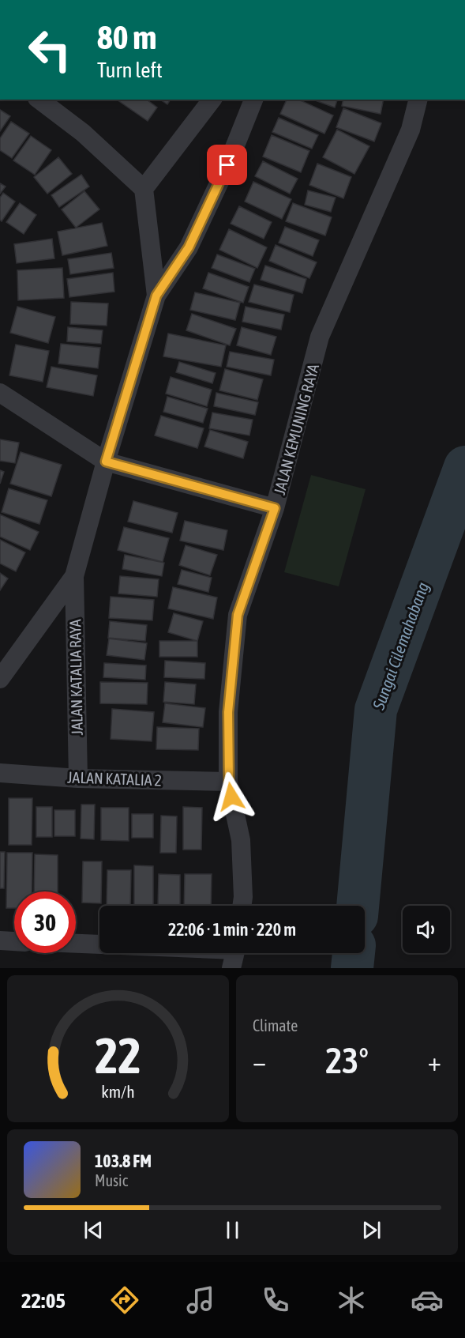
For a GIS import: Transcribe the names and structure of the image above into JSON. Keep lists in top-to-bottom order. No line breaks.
{"streets":{"street":["JALAN KEMUNING RAYA","JALAN KATALIA RAYA","JALAN KATALIA 2"]},"crossings":[["JALAN KEMUNING RAYA","JALAN KATALIA 2"],["JALAN KATALIA RAYA","JALAN KATALIA 2"]],"water":["Sungai Cilemahabang"],"page":{"turn":["80 m","Turn left"],"limit":"30","trip":"22:06 · 1 min · 220 m","tile":"Climate","heat":["−","23°","+"],"song":["103.8 FM","Music"],"tabs":"22:05","gauge":["22","km/h"]}}
